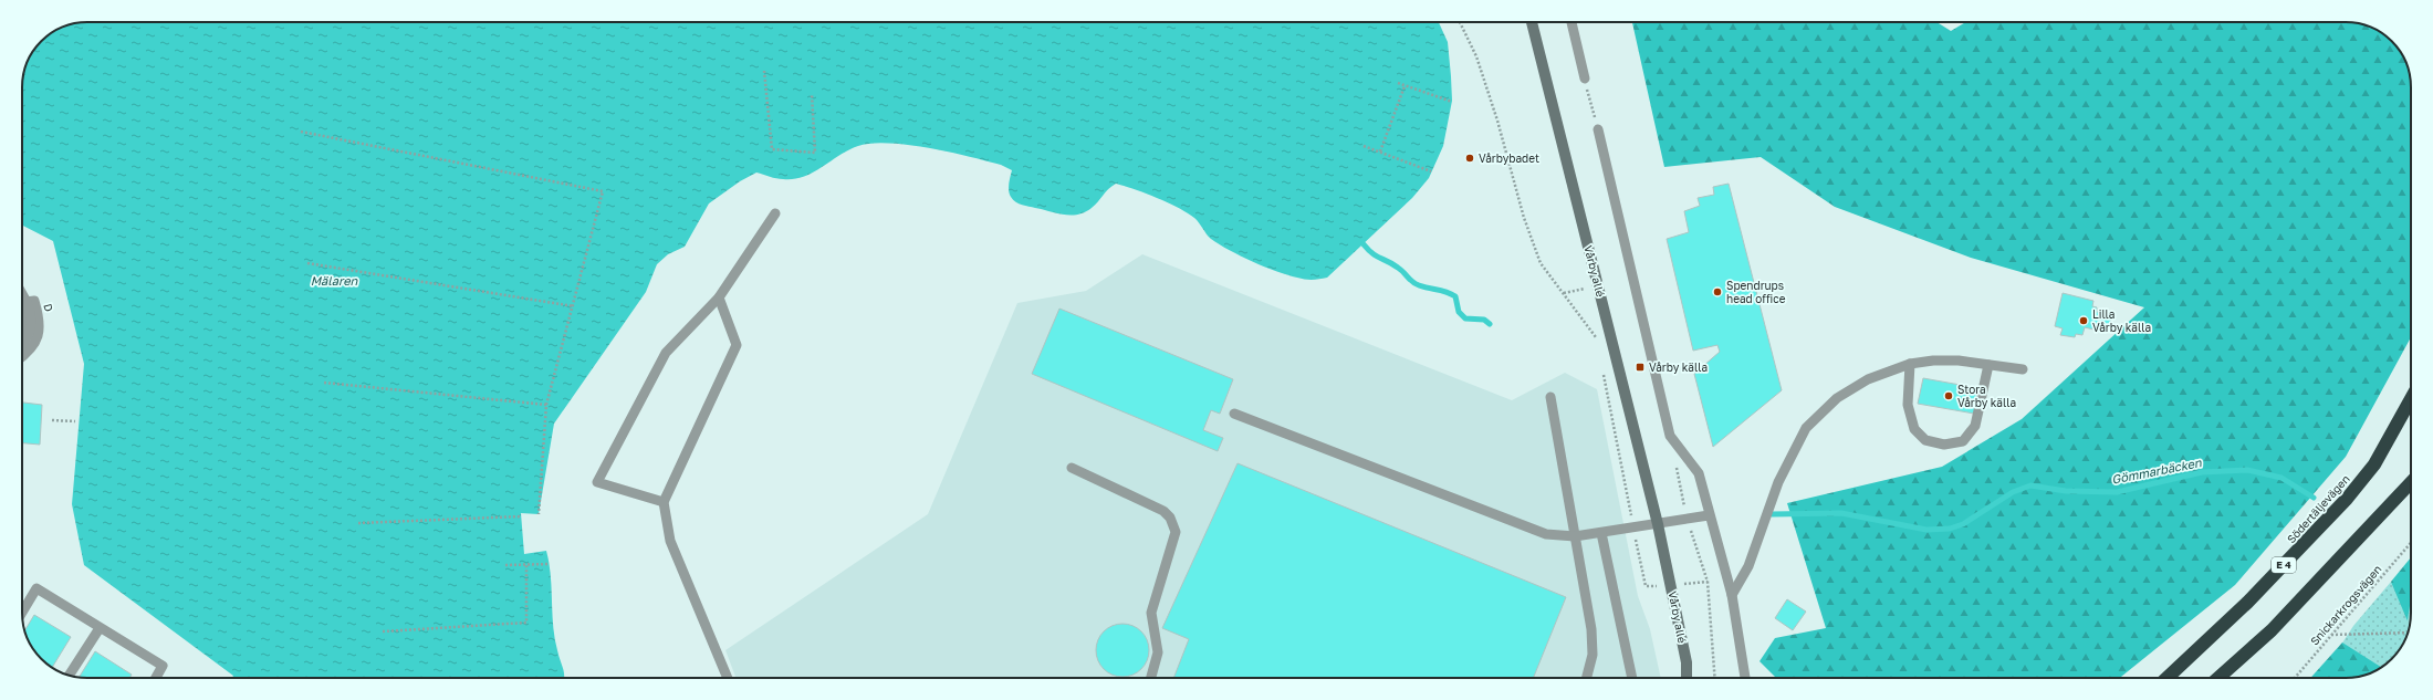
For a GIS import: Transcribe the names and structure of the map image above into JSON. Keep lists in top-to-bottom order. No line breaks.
{"streets":{"highway":["Södertäljevägen","E 4"],"street":["Vårby allé"],"lane":["D"],"path":["Snickarkrogsvägen"]},"water":["Mälaren","Gömmarbäcken"],"places":{"other":["Vårbybadet","Spendrups head office","Lilla Vårby källa","Stora Vårby källa"],"transit":["Vårby källa"]}}
